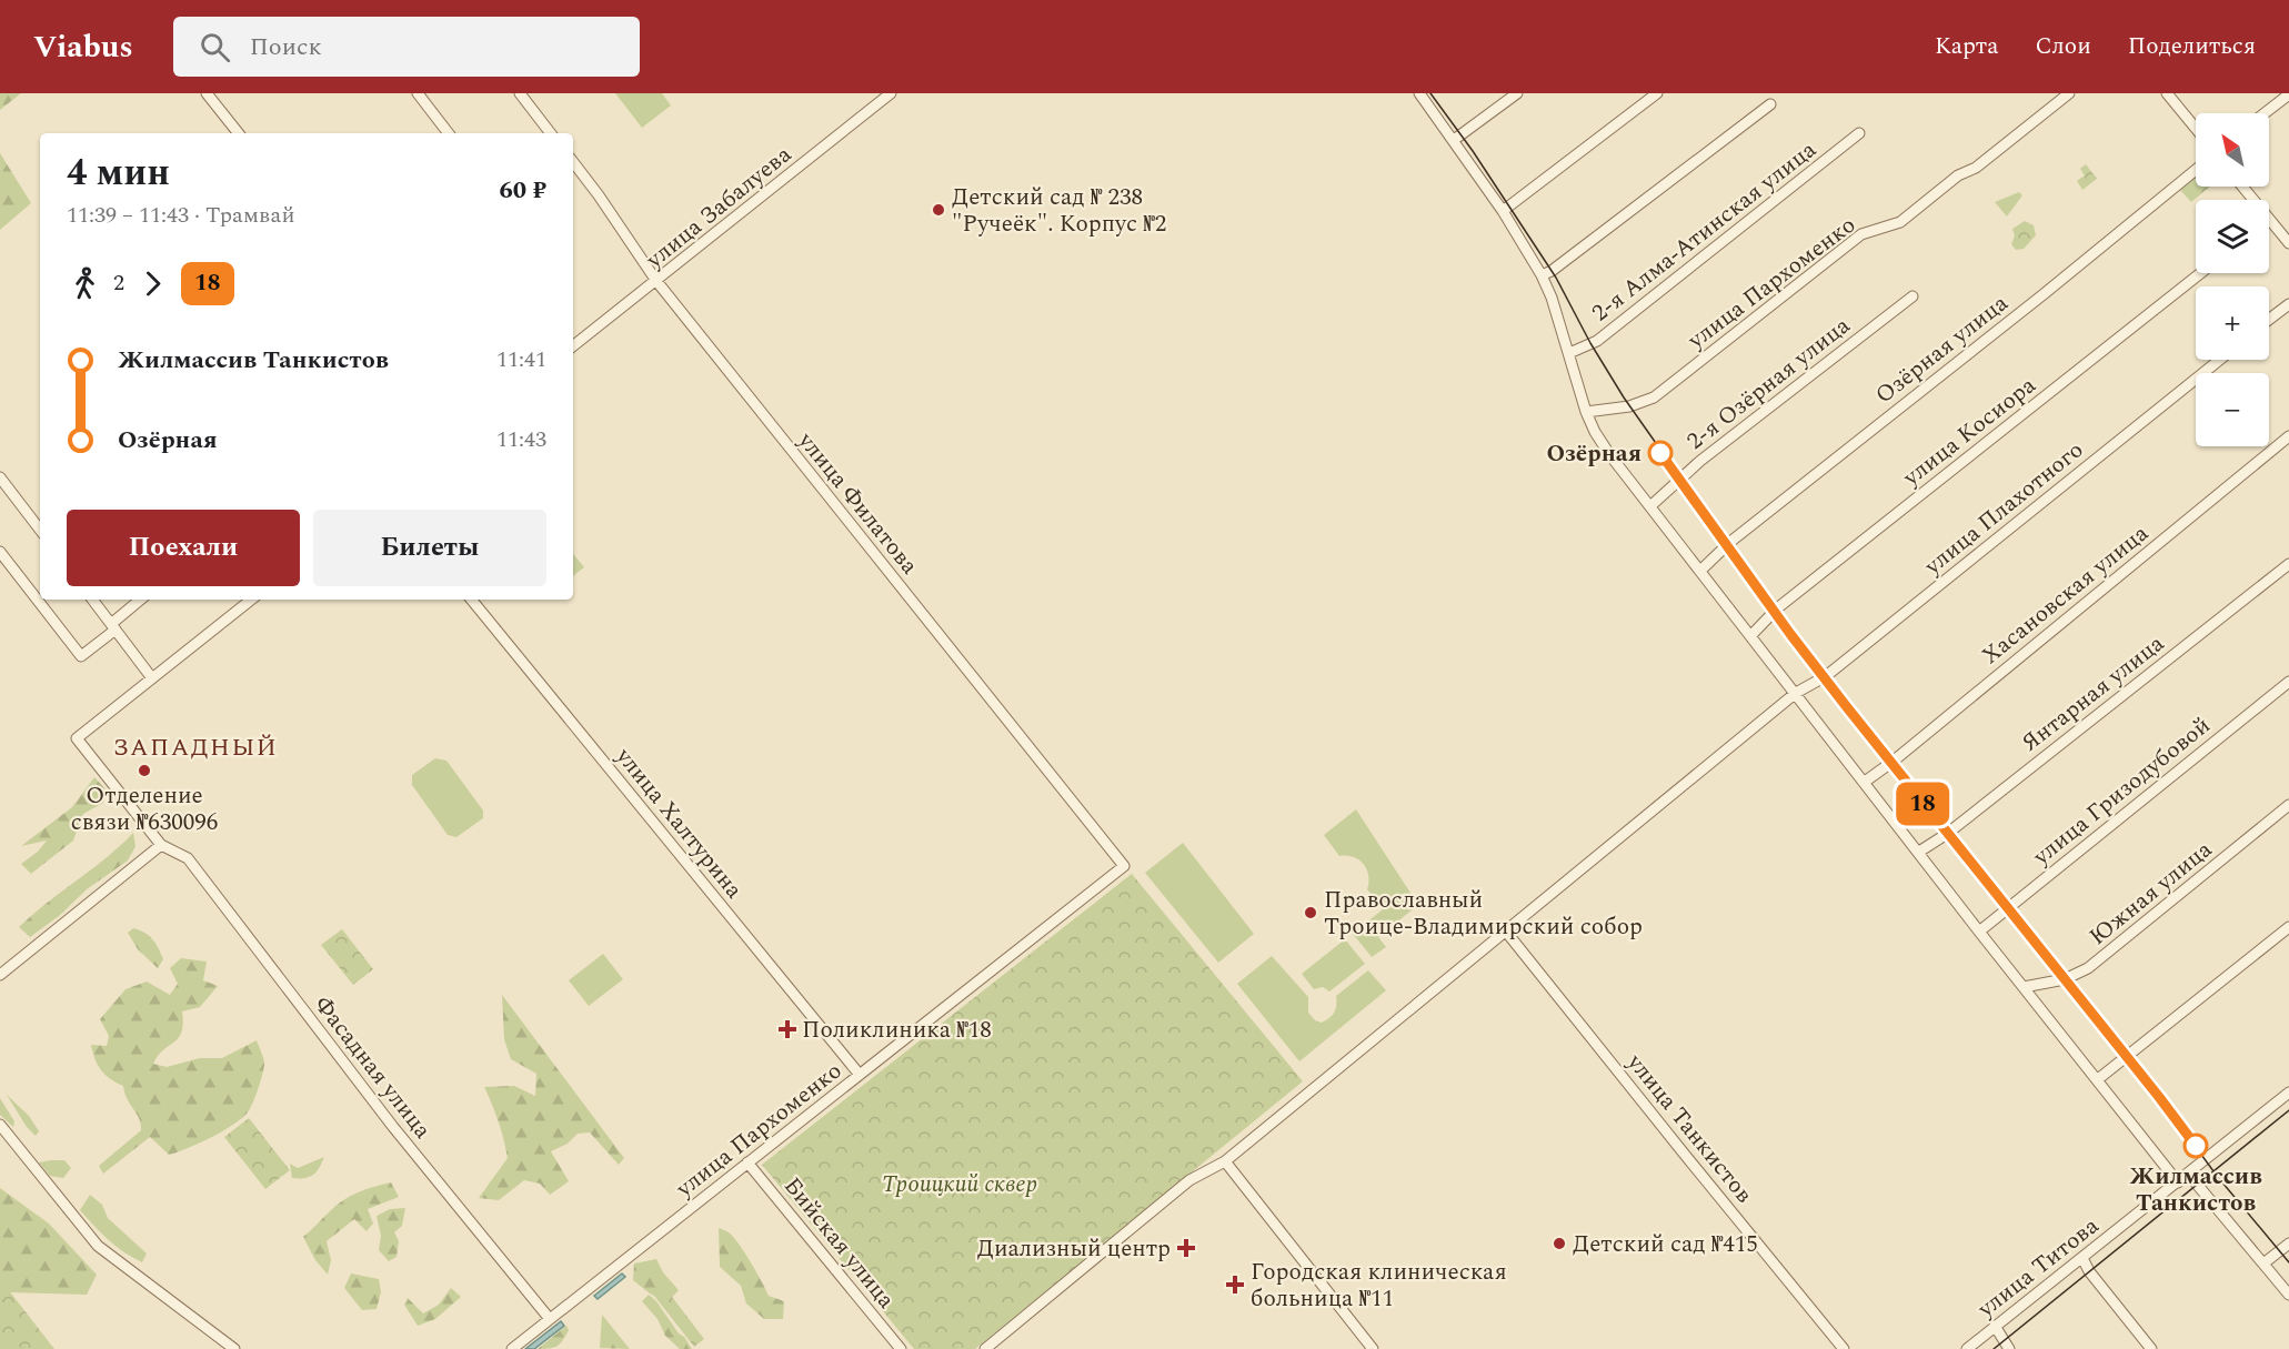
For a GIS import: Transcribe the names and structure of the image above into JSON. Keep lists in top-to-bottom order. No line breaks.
{"streets":{"street":["улица Забалуева","2-я Алма-Атинская улица","улица Пархоменко","Озёрная улица","2-я Озёрная улица","улица Косиора","улица Филатова","улица Плахотного","Хасановская улица","Янтарная улица","улица Гризодубовой","улица Халтурина","Южная улица","Фасадная улица","улица Танкистов","Бийская улица","улица Титова"]},"crossings":[["улица Забалуева","улица Филатова"],["улица Пархоменко","улица Филатова"],["улица Пархоменко","улица Халтурина"],["улица Пархоменко","Фасадная улица"],["улица Пархоменко","Бийская улица"]],"districts":["ЗАПАДНЫЙ"],"parks":["Троицкий сквер"],"places":{"other":["Детский сад № 238 \"Ручеёк\". Корпус №2","Озёрная","Отделение связи №630096","Православный Троице-Владимирский собор","Жилмассив Танкистов","Детский сад №415"],"health":["Поликлиника №18","Диализный центр","Городская клиническая больница №11"]},"lines":["tram line 18"],"north":"top left","page":{"header":"Viabus","search":"Поиск","nav":["Карта","Слои","Поделиться"],"on_map":"18","map_buttons":["+","−"],"heading":["4 мин","11:39 – 11:43 · Трамвай","60 ₽"],"legs":["2","18"],"list":[{"name":"Жилмассив Танкистов","value":"11:41"},{"name":"Озёрная","value":"11:43"}],"buttons":["Поехали","Билеты"]}}
